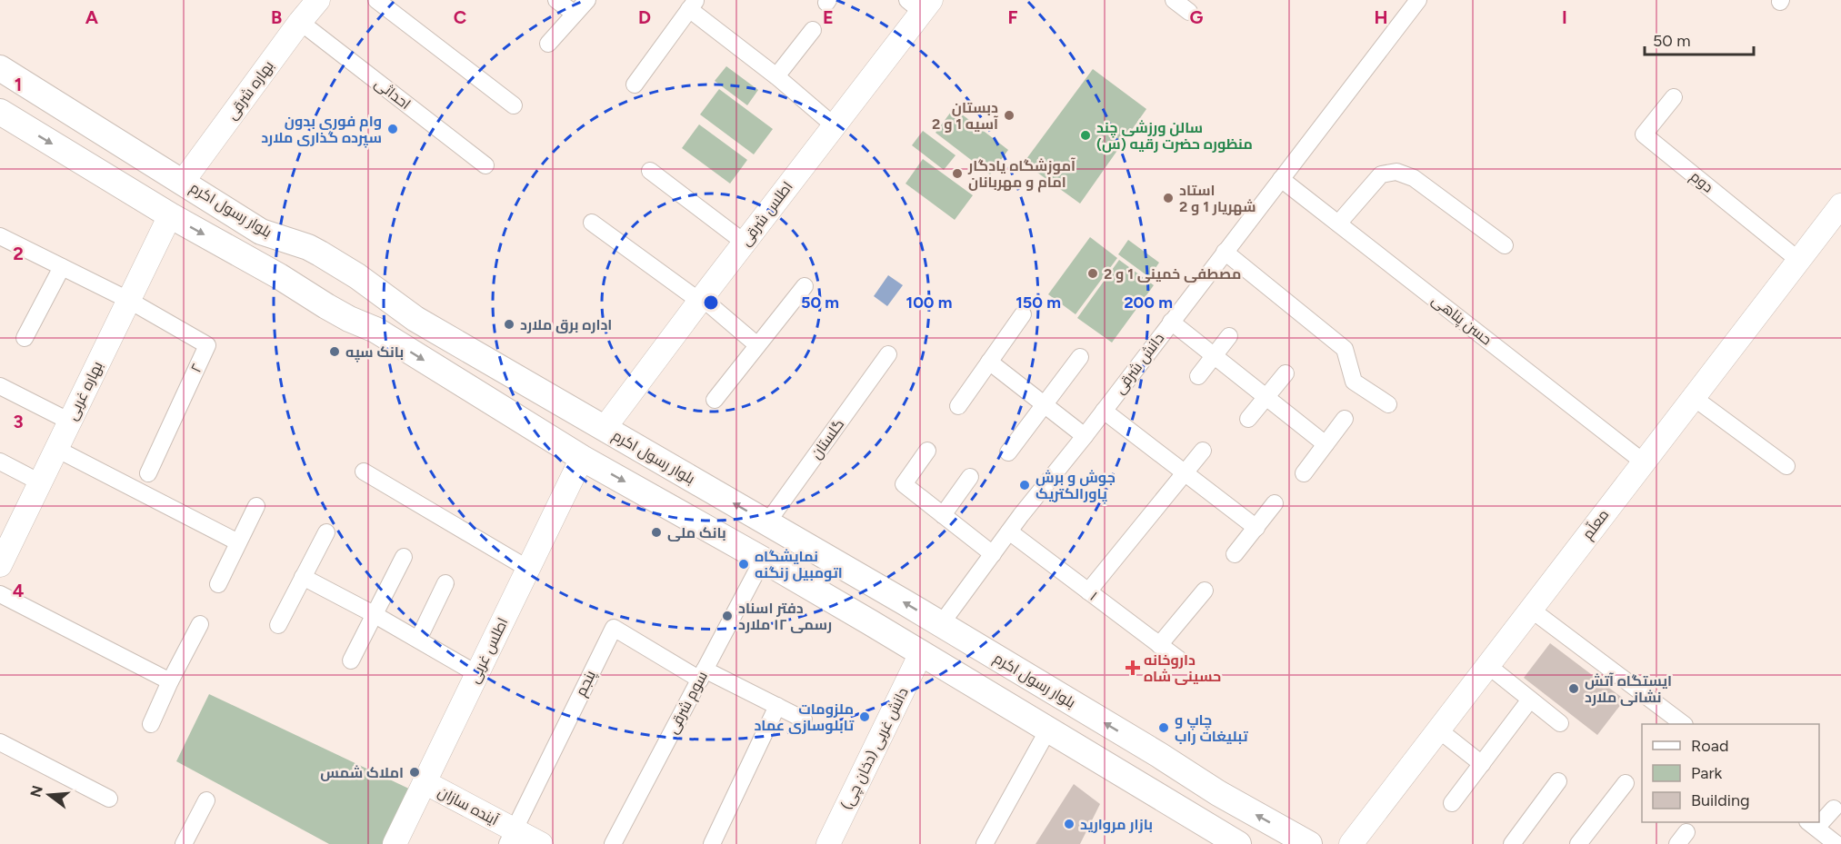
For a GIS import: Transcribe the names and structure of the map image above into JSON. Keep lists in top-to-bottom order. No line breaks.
{"streets":{"main road":["بلوار رسول اکرم"],"street":["بهاره شرقی","احداثی","دوم","اطلس شرقی","حسن پناهی","دانش شرقی","۲","بهاره غربی","گلستان","معلّم","۱","اطلس غربی","پنجم","سوم شرقی","دانش غربی (دخان چی)","آینده سازان"]},"crossings":[["بهاره شرقی","احداثی"],["بهاره شرقی","بلوار رسول اکرم"],["دوم","معلّم"],["بلوار رسول اکرم","اطلس شرقی"],["بلوار رسول اکرم","دانش شرقی"],["بلوار رسول اکرم","گلستان"],["حسن پناهی","دانش شرقی"],["حسن پناهی","معلّم"],["دانش شرقی","۱"],["۲","بهاره غربی"],["اطلس غربی","آینده سازان"],["پنجم","سوم شرقی"],["پنجم","آینده سازان"]],"places":{"other":["دبستان آسیه 1 و 2","وام فوری بدون سپرده گذاری ملارد","سالن ورزشی چند منظوره حضرت رقیه (س)","آموزشگاه یادگار امام و مهربانان","استاد شهریار 1 و 2","مصطفی خمینی 1 و 2","اداره برق ملارد","بانک سپه","جوش و برش پاورالکتریک","بانک ملی","نمایشگاه اتومبیل زنگنه","دفتر اسناد رسمی ۱۲ ملارد","ایستگاه آتش نشانی ملارد","ملزومات تابلوسازی عماد","چاپ و تبلیغات راب","املاک شمس","بازار مروارید"],"health":["داروخانه حسینی شاه"]},"legend":["Road","Park","Building"],"scale_bar":"50 m","north":"left","grid":{"columns":["A","B","C","D","E","F","G","H","I"],"rows":["1","2","3","4"]},"rings":["50 m","100 m","150 m","200 m"]}
